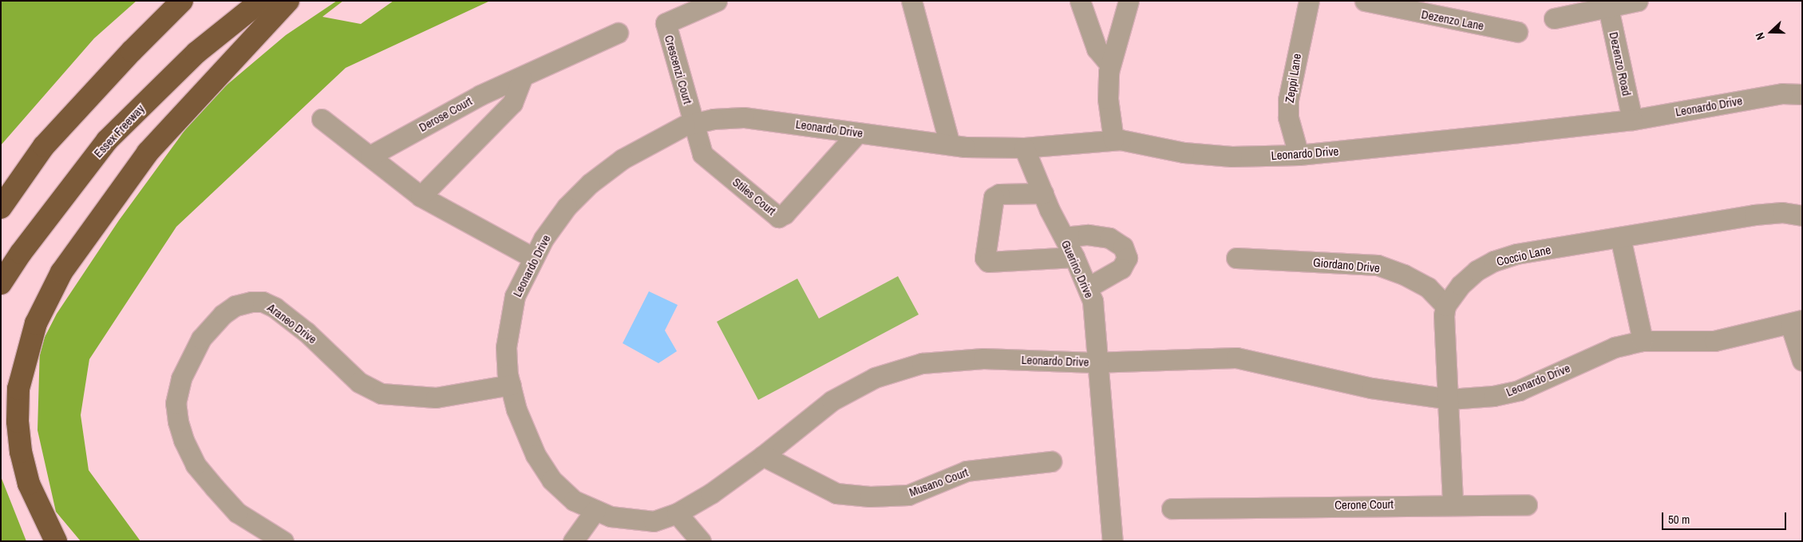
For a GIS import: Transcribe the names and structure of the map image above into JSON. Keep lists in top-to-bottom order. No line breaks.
{"streets":{"highway":["Essex Freeway"],"street":["Dezenzo Lane","Dezenzo Road","Crescenzi Court","Zeppi Lane","Leonardo Drive","Derose Court","Stiles Court","Coccio Lane","Giordano Drive","Guerino Drive","Araneo Drive","Musano Court","Cerone Court"]},"crossings":[["Dezenzo Road","Leonardo Drive"],["Crescenzi Court","Leonardo Drive"],["Crescenzi Court","Stiles Court"],["Zeppi Lane","Leonardo Drive"],["Leonardo Drive","Stiles Court"],["Leonardo Drive","Guerino Drive"],["Leonardo Drive","Araneo Drive"],["Leonardo Drive","Musano Court"],["Coccio Lane","Giordano Drive"]],"scale_bar":"50 m","north":"left"}
